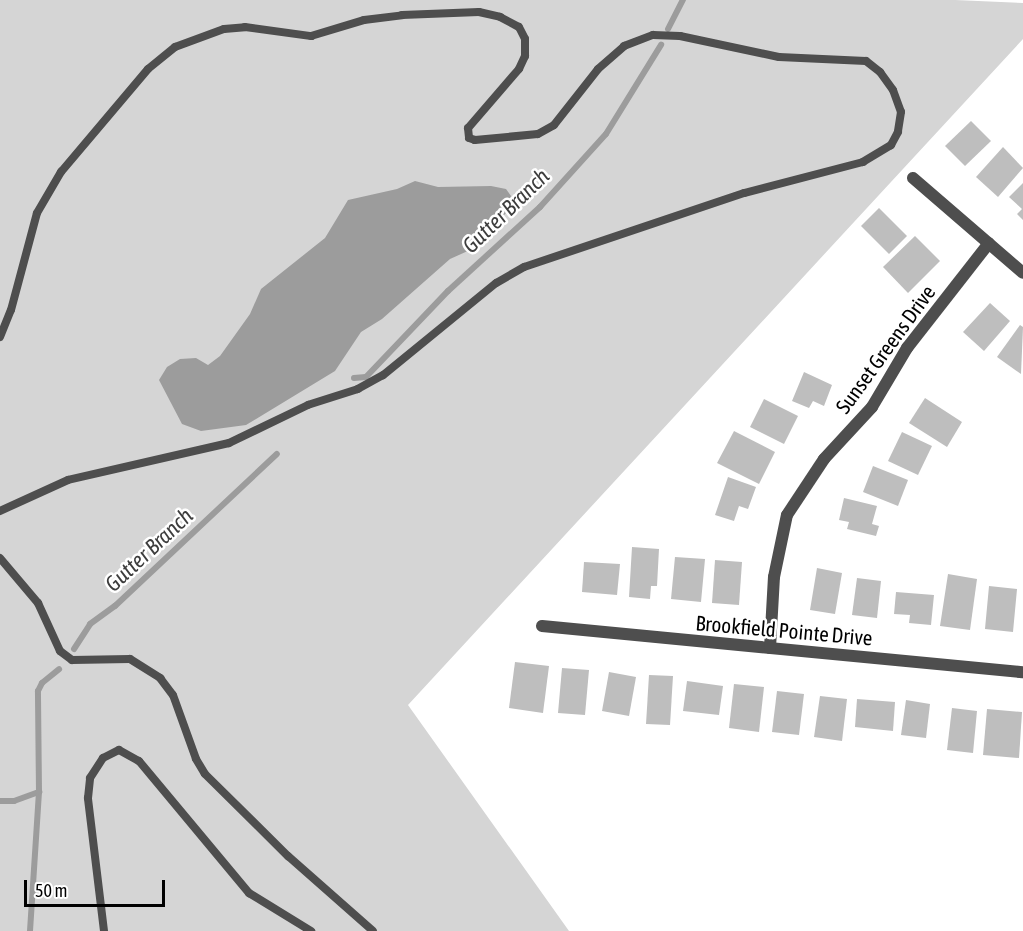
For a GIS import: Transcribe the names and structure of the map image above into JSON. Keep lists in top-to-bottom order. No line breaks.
{"streets":{"street":["Sunset Greens Drive","Brookfield Pointe Drive"]},"crossings":[["Sunset Greens Drive","Brookfield Pointe Drive"]],"water":["Gutter Branch"],"scale_bar":"50 m"}
